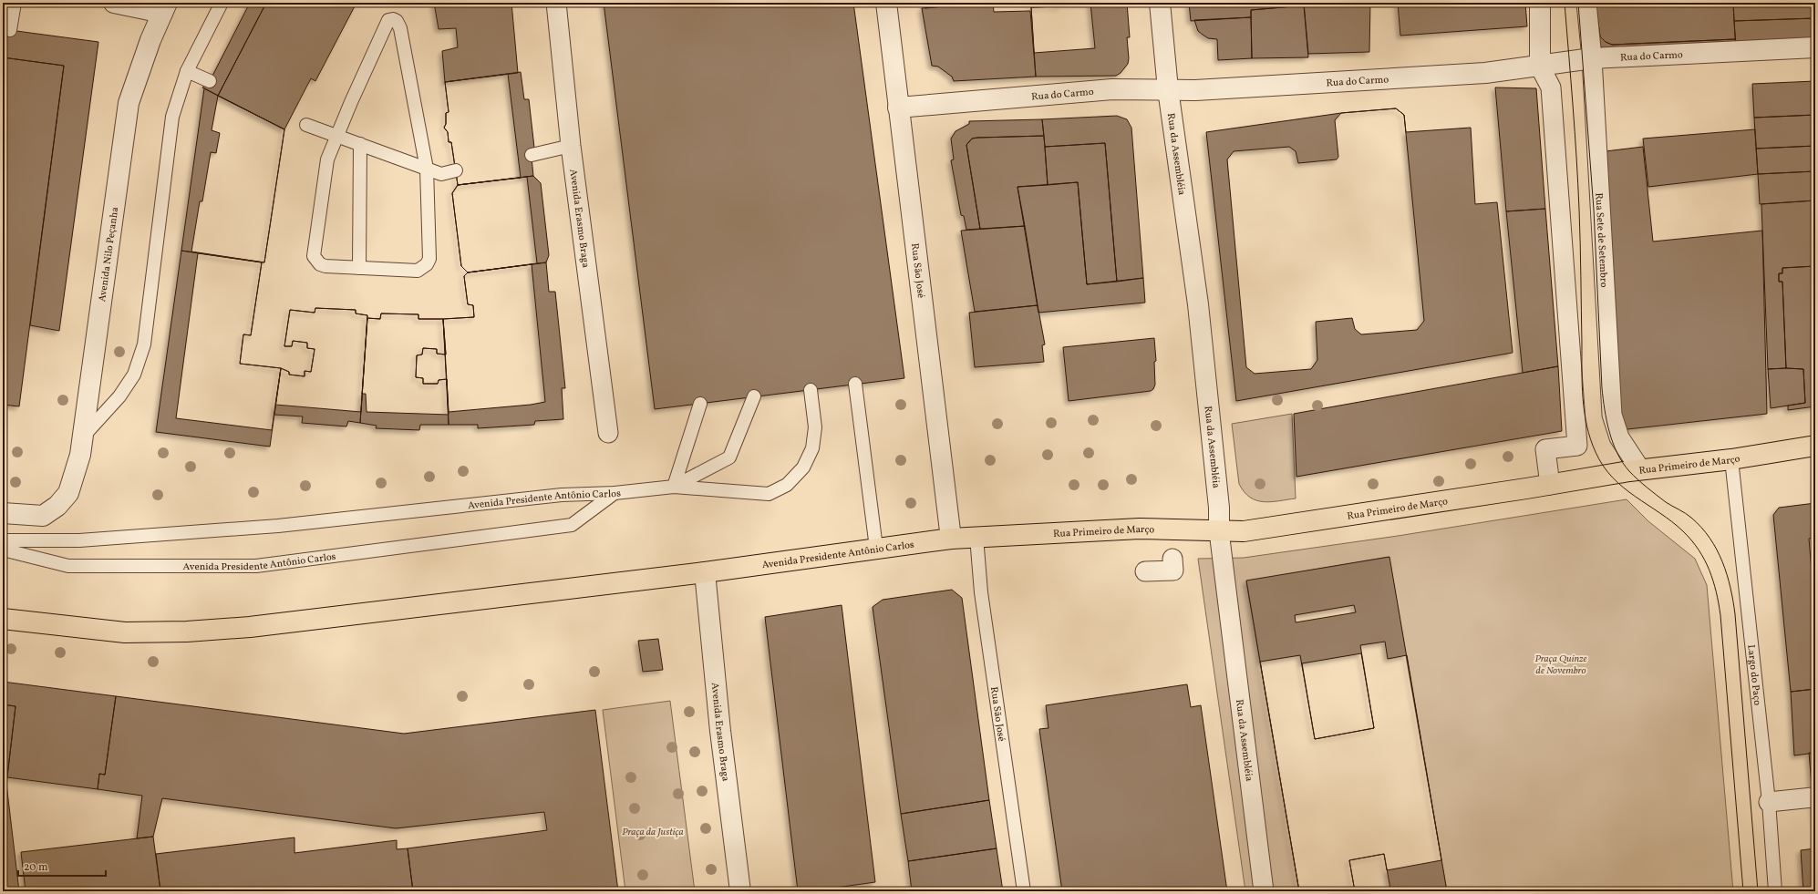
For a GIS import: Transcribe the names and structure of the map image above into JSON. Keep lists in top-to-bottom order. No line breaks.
{"streets":{"main road":["Rua Primeiro de Março","Avenida Presidente Antônio Carlos"],"street":["Rua do Carmo","Rua da Assembléia","Avenida Erasmo Braga","Rua Sete de Setembro","Avenida Nilo Peçanha","Rua São José"],"lane":["Largo do Paço"]},"crossings":[["Rua do Carmo","Rua da Assembléia"],["Rua do Carmo","Rua Sete de Setembro"],["Rua do Carmo","Rua São José"],["Rua da Assembléia","Rua Primeiro de Março"],["Avenida Erasmo Braga","Avenida Presidente Antônio Carlos"],["Rua Sete de Setembro","Rua Primeiro de Março"],["Rua São José","Rua Primeiro de Março"],["Rua São José","Avenida Presidente Antônio Carlos"],["Rua Primeiro de Março","Avenida Presidente Antônio Carlos"],["Rua Primeiro de Março","Largo do Paço"]],"parks":["Praça Quinze de Novembro","Praça da Justiça"],"scale_bar":"20 m"}
